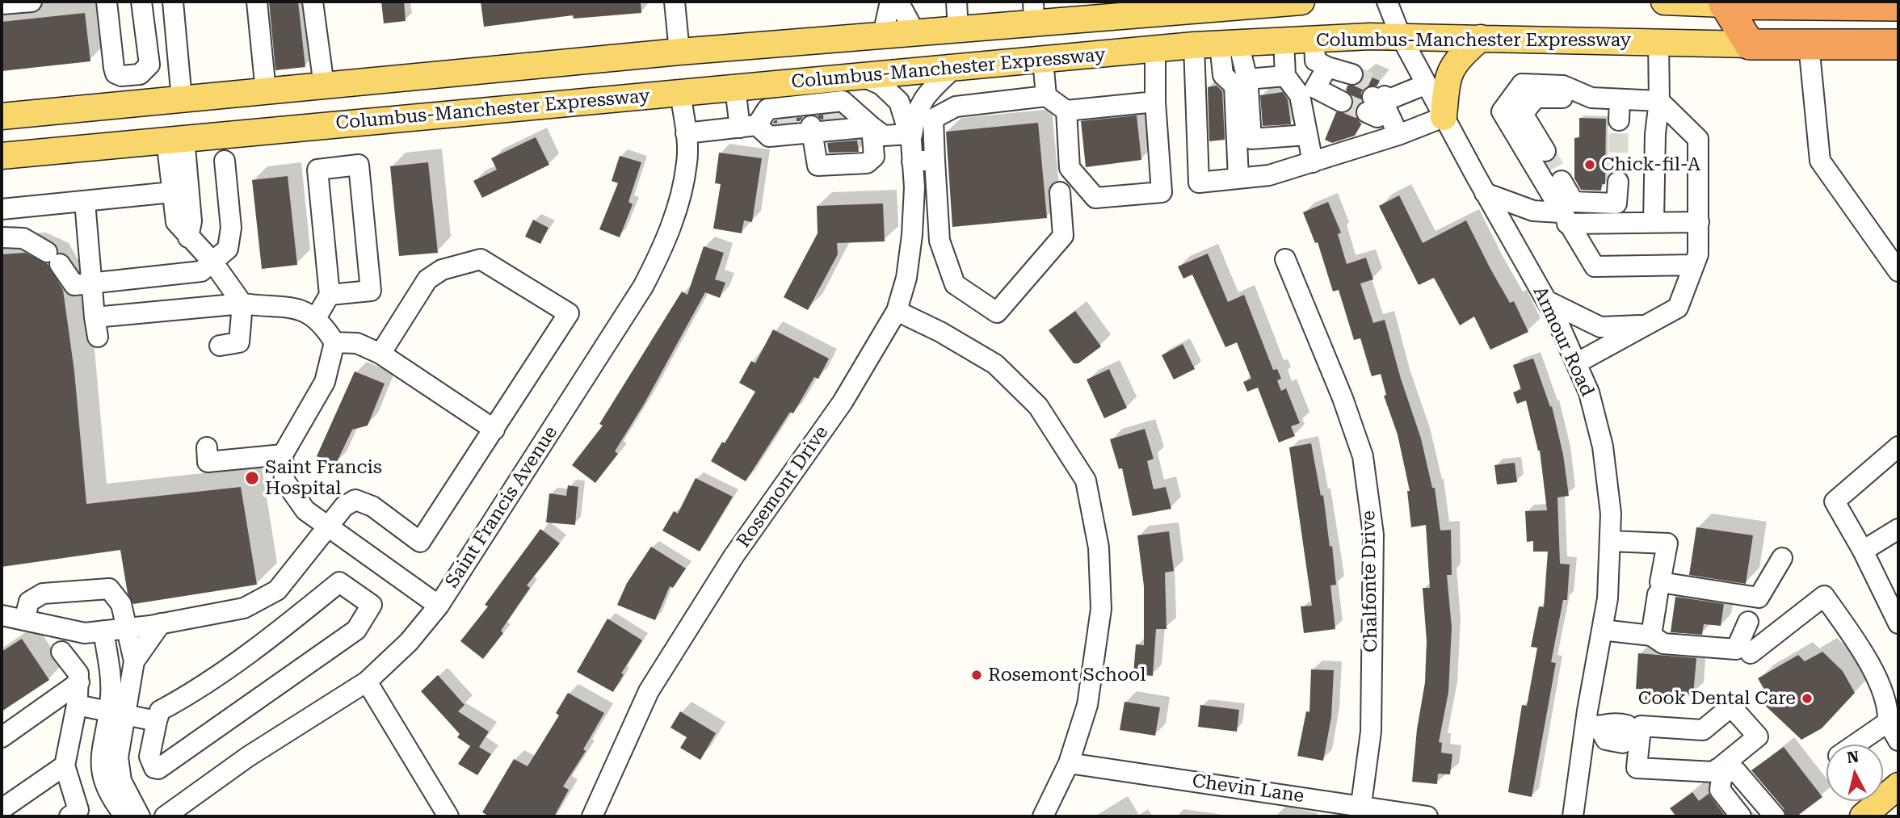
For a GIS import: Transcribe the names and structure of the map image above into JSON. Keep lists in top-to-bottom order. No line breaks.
{"streets":{"highway":["Columbus-Manchester Expressway"],"street":["Armour Road","Rosemont Drive","Saint Francis Avenue","Chalfonte Drive","Chevin Lane"]},"crossings":[["Columbus-Manchester Expressway","Armour Road"],["Columbus-Manchester Expressway","Rosemont Drive"],["Columbus-Manchester Expressway","Saint Francis Avenue"],["Chalfonte Drive","Chevin Lane"]],"places":["Chick-fil-A","Saint Francis Hospital","Rosemont School","Cook Dental Care"],"north":"top"}
